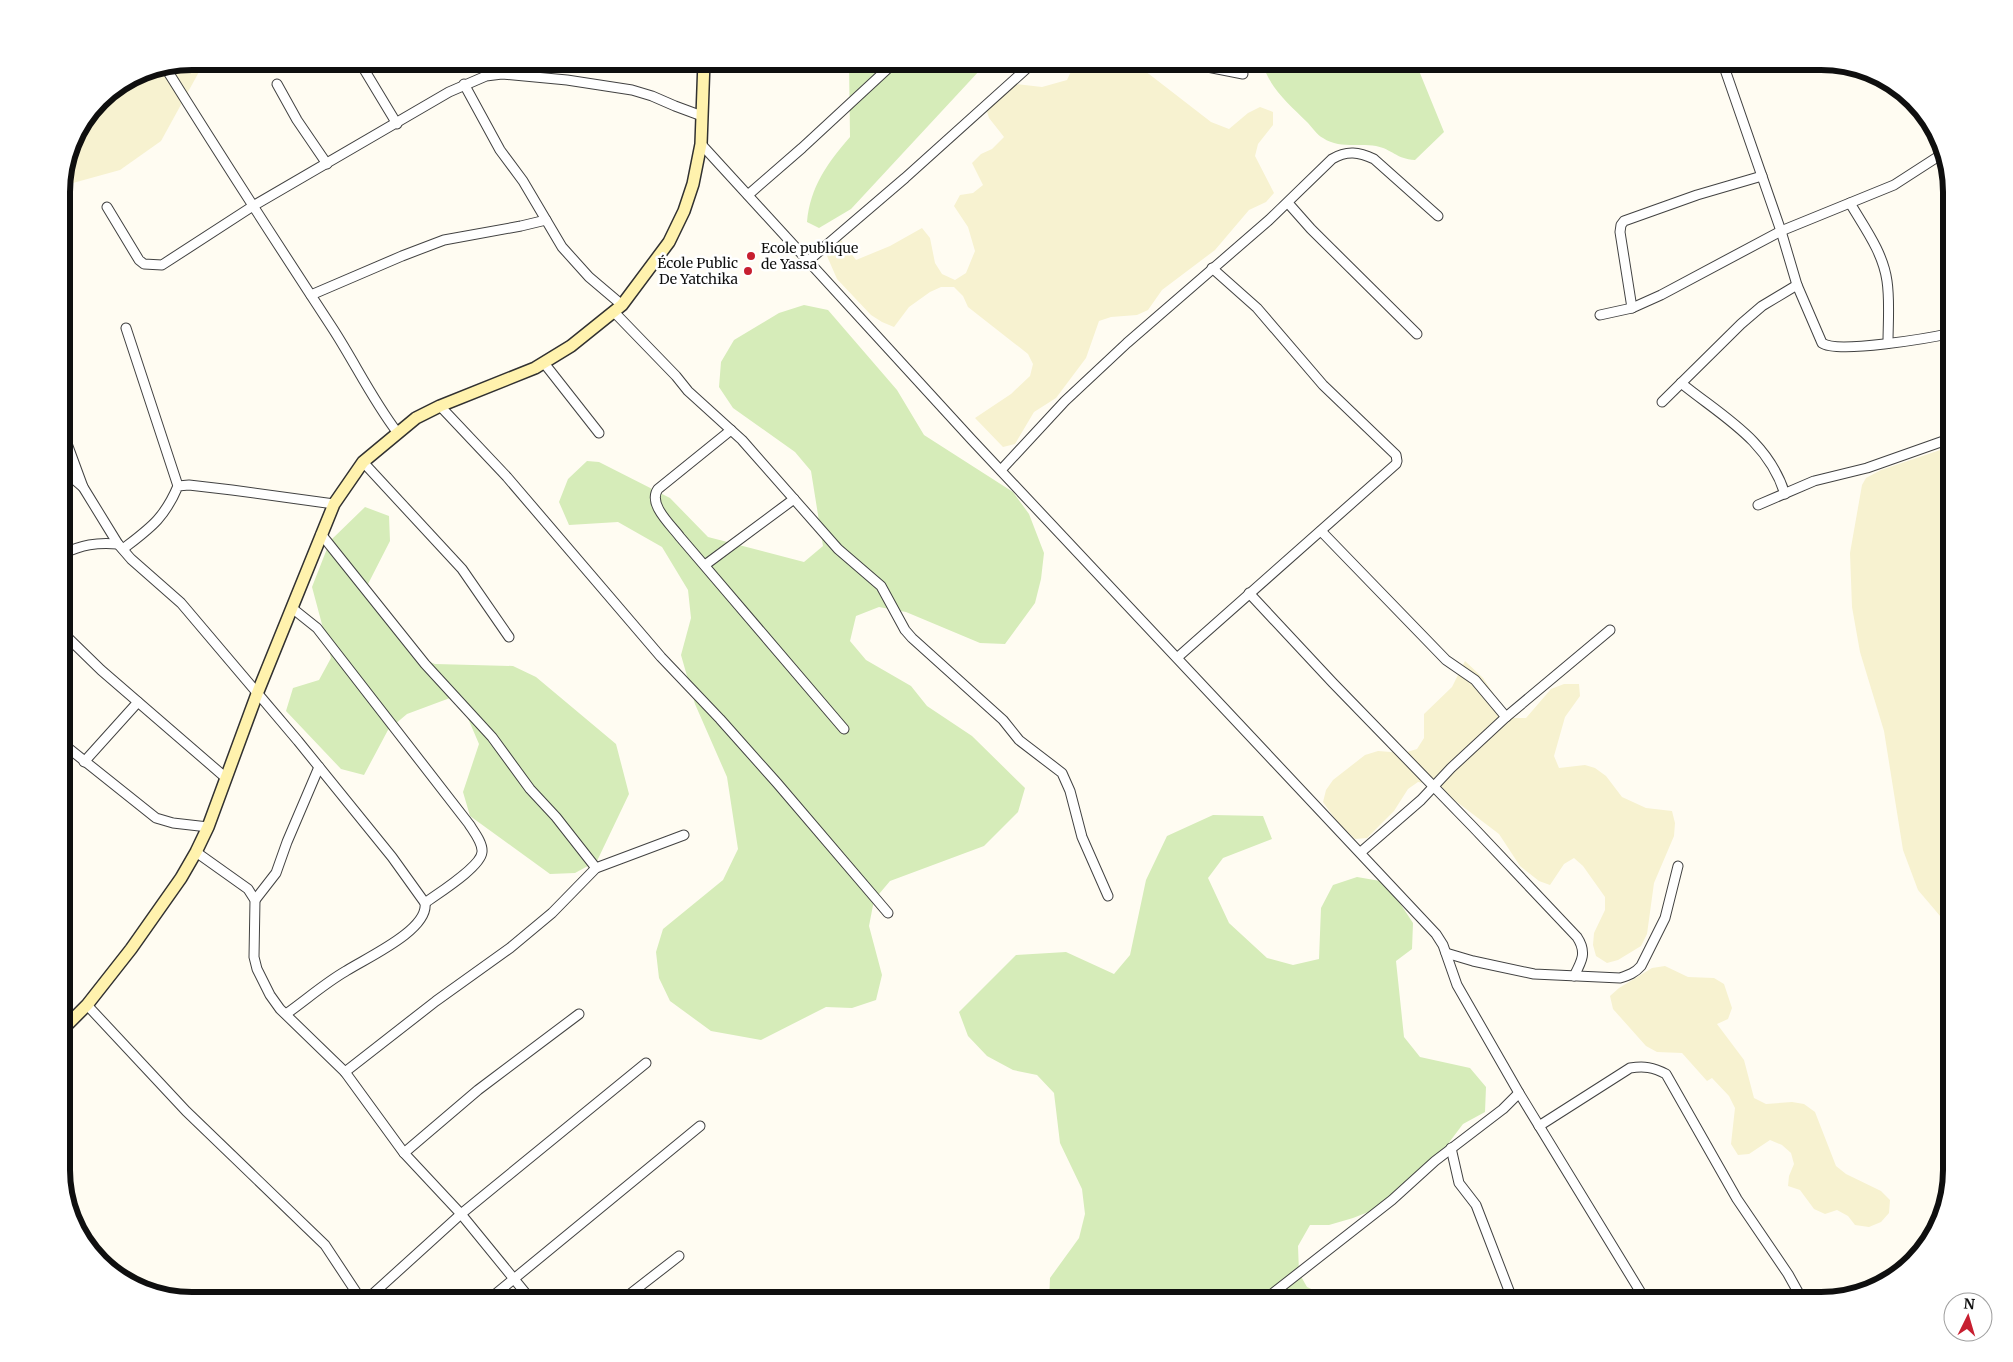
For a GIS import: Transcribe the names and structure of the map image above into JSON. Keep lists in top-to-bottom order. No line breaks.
{"places":["Ecole publique de Yassa","École Public De Yatchika"],"north":"top"}
